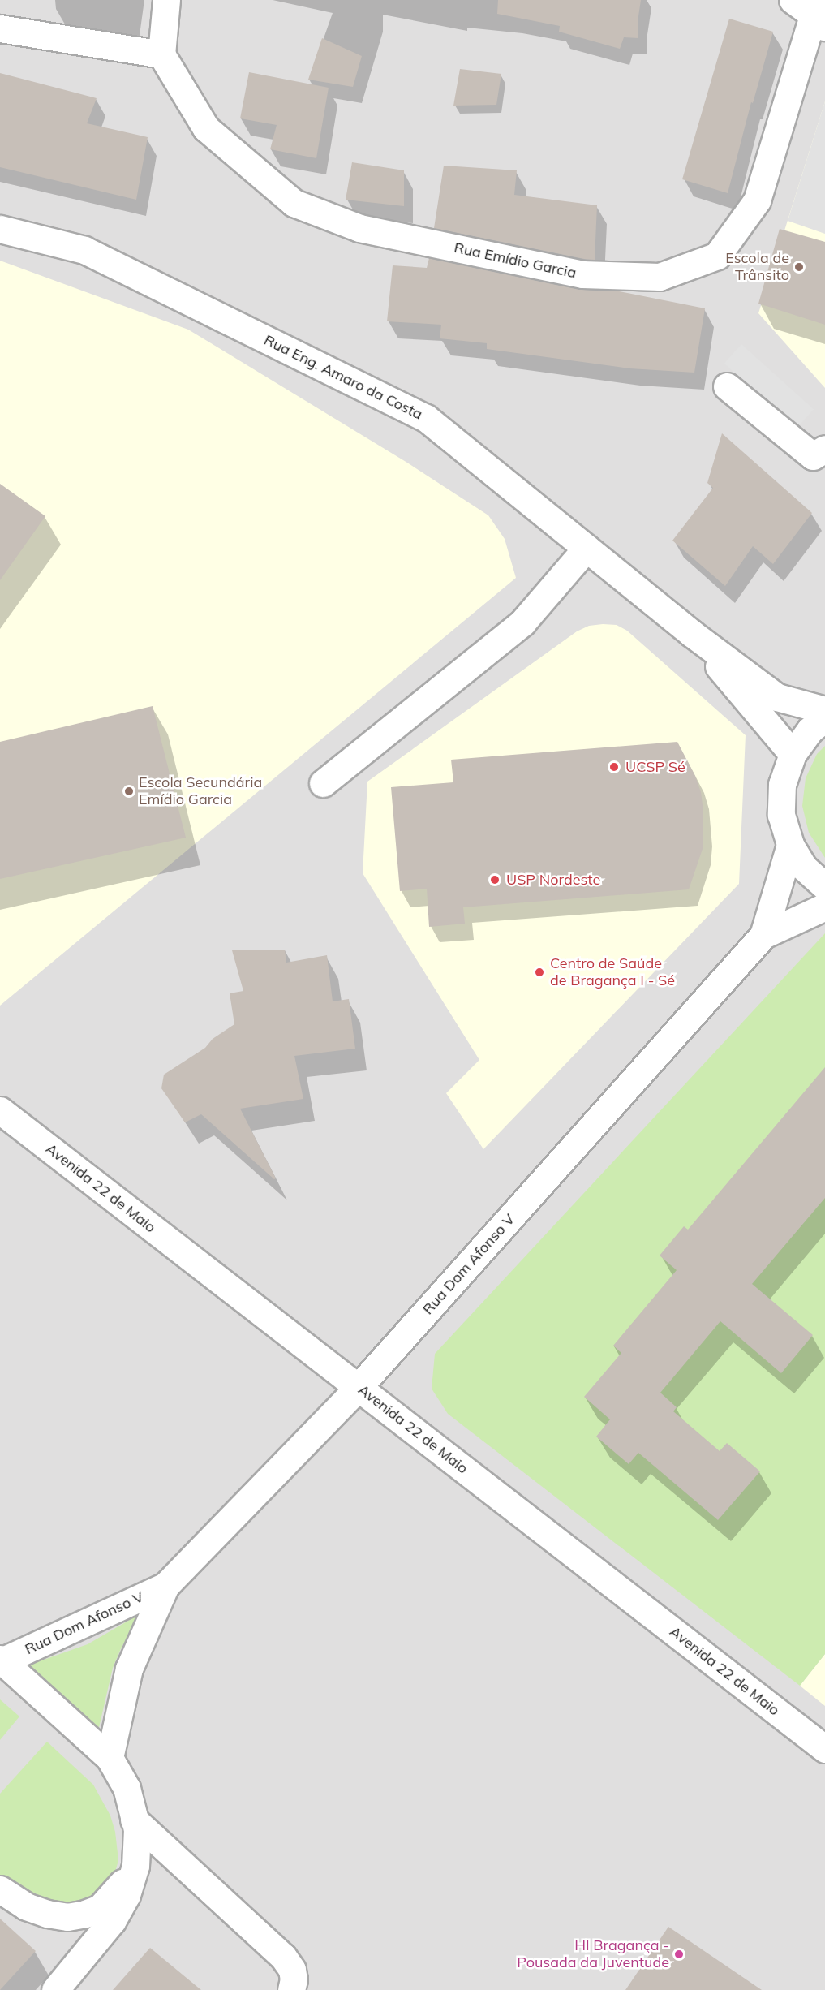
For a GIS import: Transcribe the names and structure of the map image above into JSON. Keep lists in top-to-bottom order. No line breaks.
{"streets":{"street":["Rua Emídio Garcia","Rua Eng. Amaro da Costa","Avenida 22 de Maio","Rua Dom Afonso V"]},"crossings":[["Avenida 22 de Maio","Rua Dom Afonso V"]],"places":["Escola de Trânsito","UCSP Sé","Escola Secundária Emídio Garcia","USP Nordeste","Centro de Saúde de Bragança I - Sé","HI Bragança - Pousada da Juventude"]}
